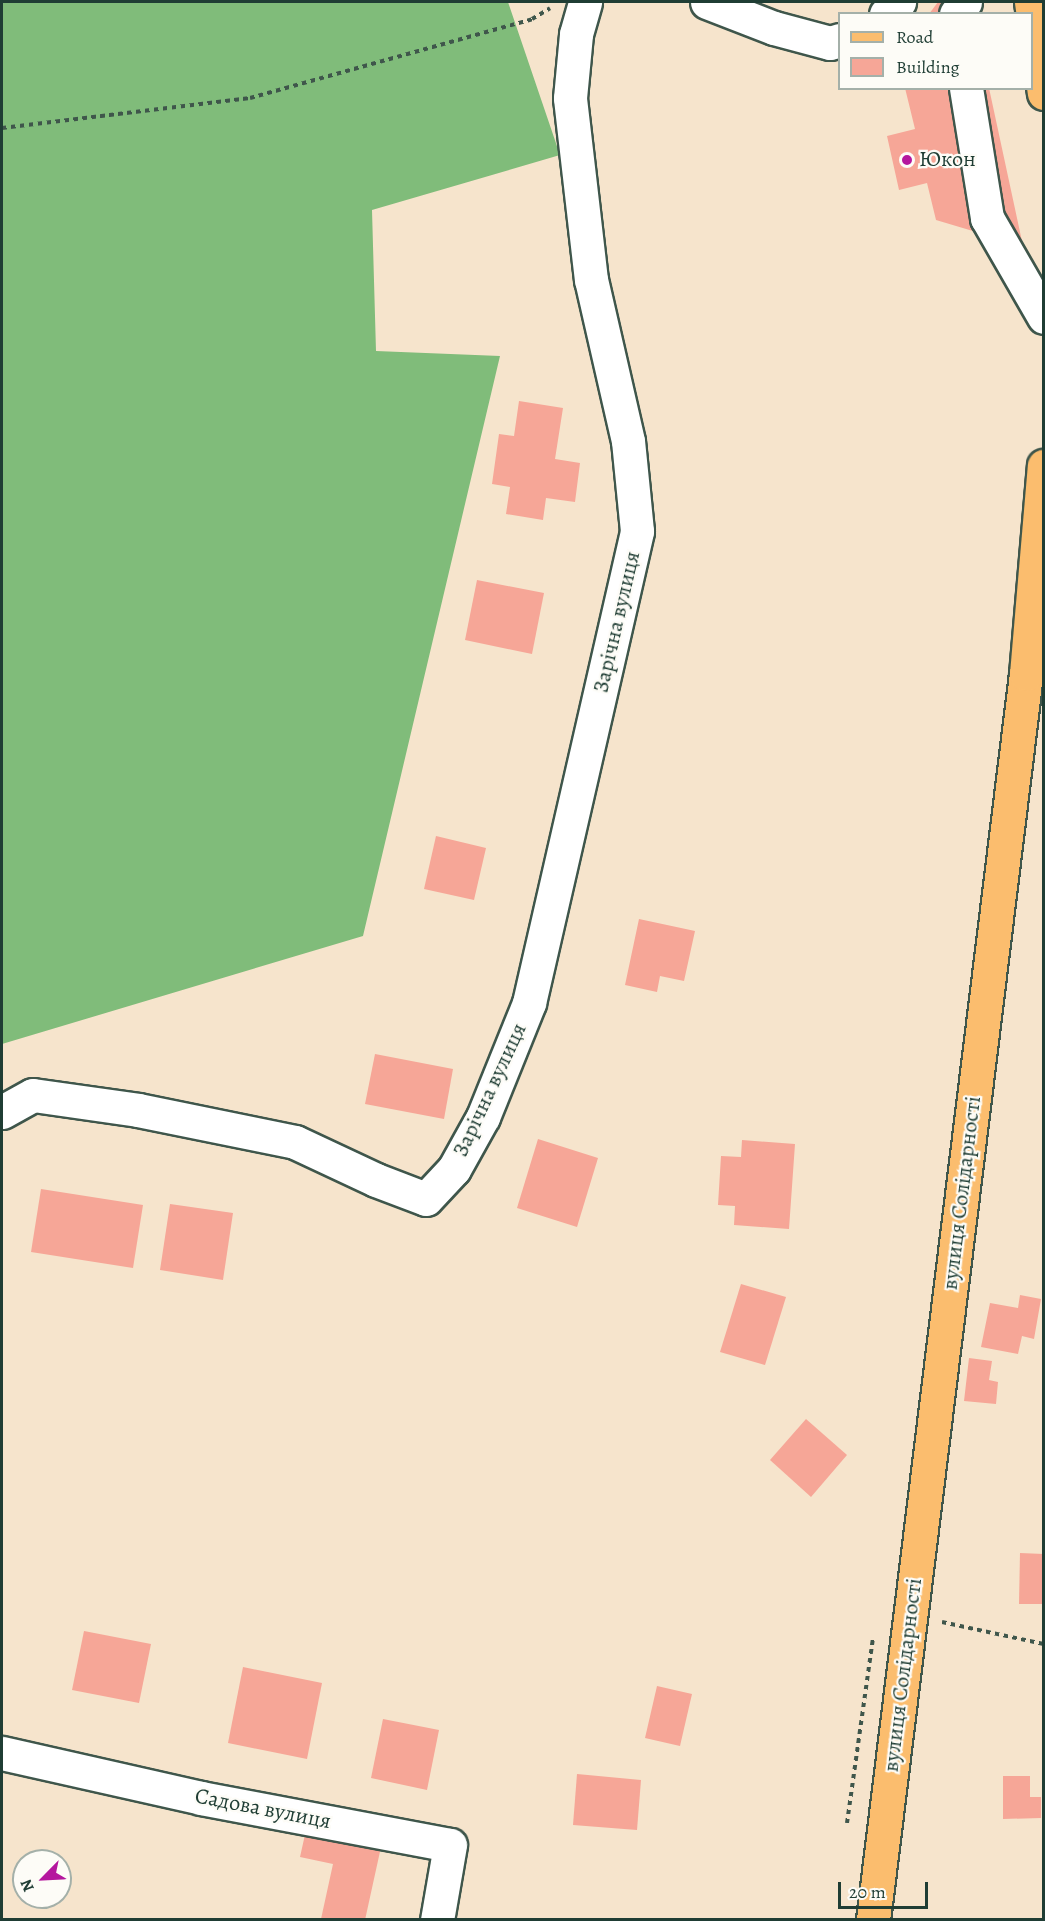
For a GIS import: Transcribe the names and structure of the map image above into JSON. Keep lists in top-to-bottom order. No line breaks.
{"streets":{"main road":["вулиця Солідарності"],"street":["Зарічна вулиця","Садова вулиця"]},"places":["Юкон"],"legend":["Road","Building"],"scale_bar":"20 m","north":"bottom left"}
